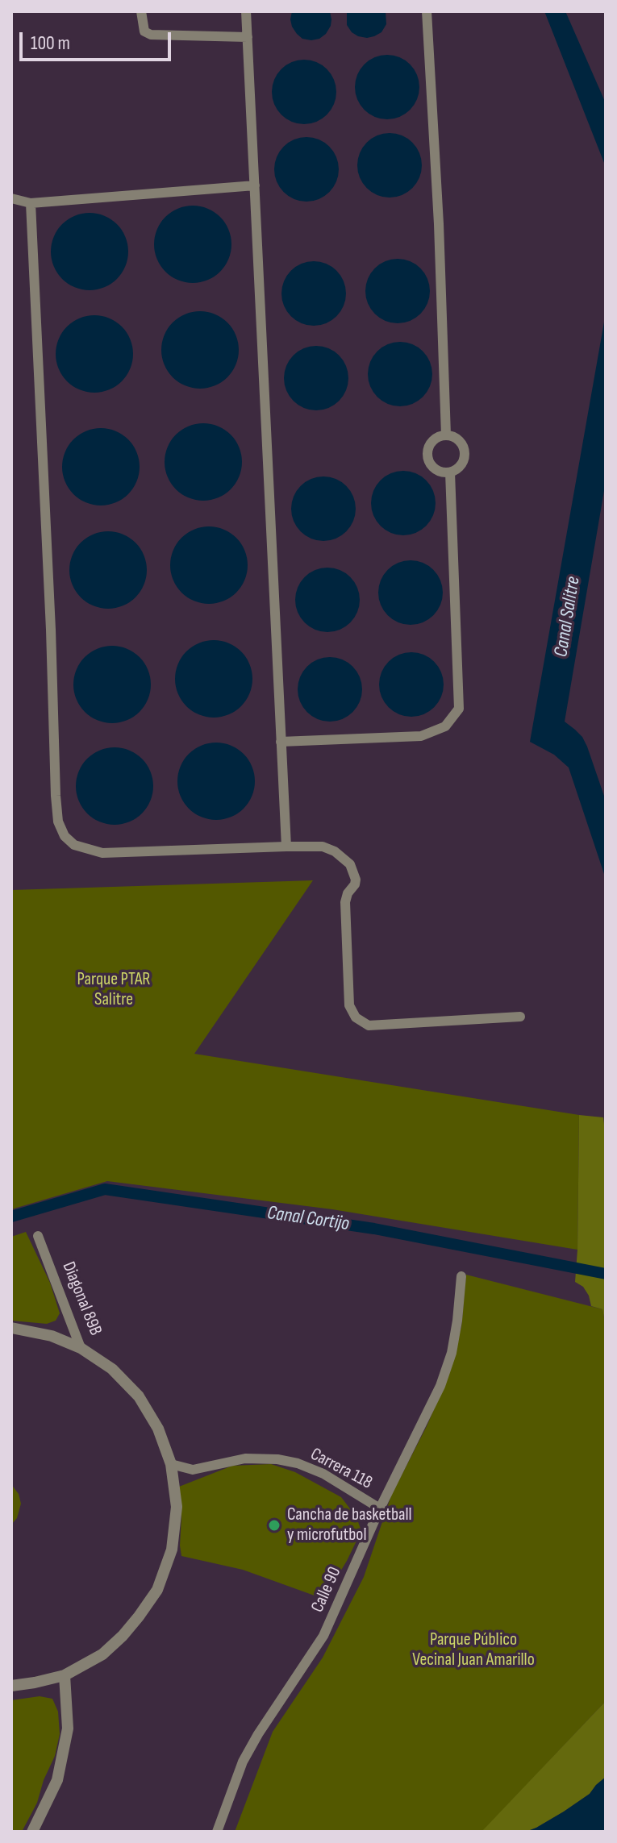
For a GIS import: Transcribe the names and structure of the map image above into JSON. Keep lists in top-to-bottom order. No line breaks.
{"streets":{"street":["Diagonal 89B","Carrera 118","Calle 90"]},"crossings":[["Diagonal 89B","Carrera 118"],["Carrera 118","Calle 90"]],"water":["Canal Salitre","Canal Cortijo"],"parks":["Parque PTAR Salitre","Parque Público Vecinal Juan Amarillo"],"places":["Cancha de basketball y microfutbol"],"scale_bar":"100 m"}
